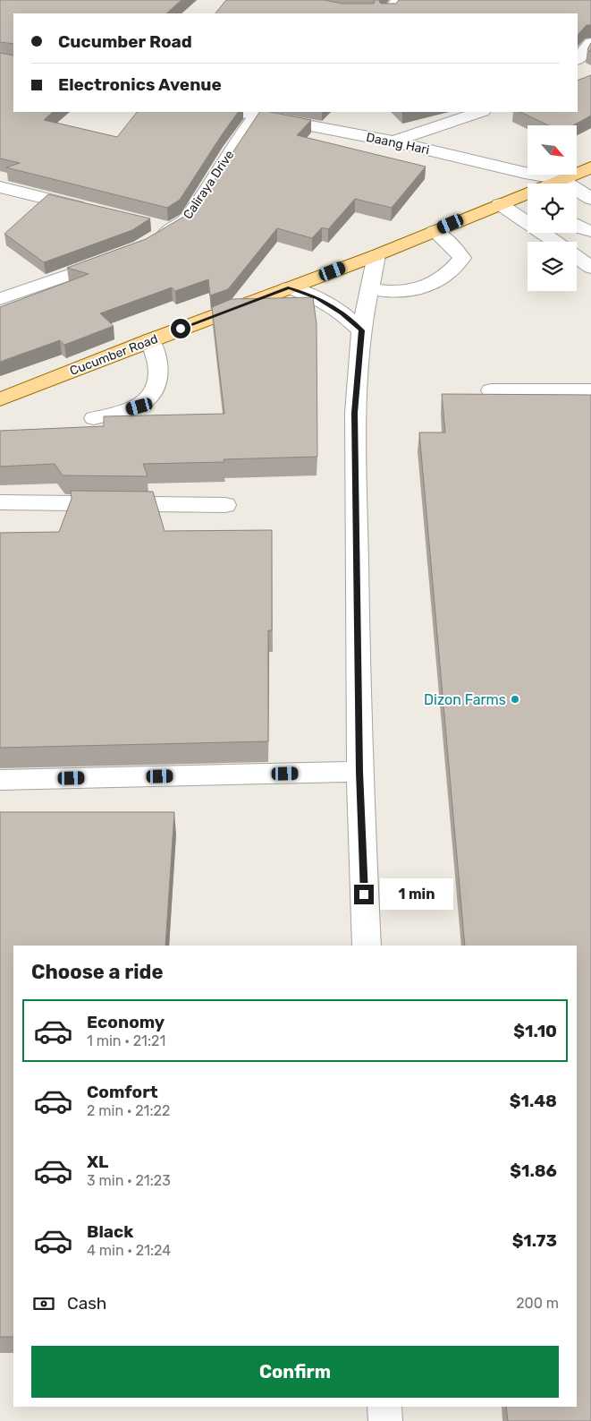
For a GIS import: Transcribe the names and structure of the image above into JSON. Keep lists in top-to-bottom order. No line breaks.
{"streets":{"main road":["Cucumber Road"],"street":["Daang Hari","Caliraya Drive"]},"crossings":[["Daang Hari","Caliraya Drive"],["Daang Hari","Cucumber Road"]],"places":["Dizon Farms"],"north":"bottom right","page":{"banner":["Cucumber Road","Electronics Avenue"],"bubble":"1 min","heading":"Choose a ride","list":[{"name":"Economy","note":"1 min · 21:21","value":"$1.10"},{"name":"Comfort","note":"2 min · 21:22","value":"$1.48"},{"name":"XL","note":"3 min · 21:23","value":"$1.86"},{"name":"Black","note":"4 min · 21:24","value":"$1.73"}],"pay":["Cash","200 m"],"buttons":"Confirm"}}
